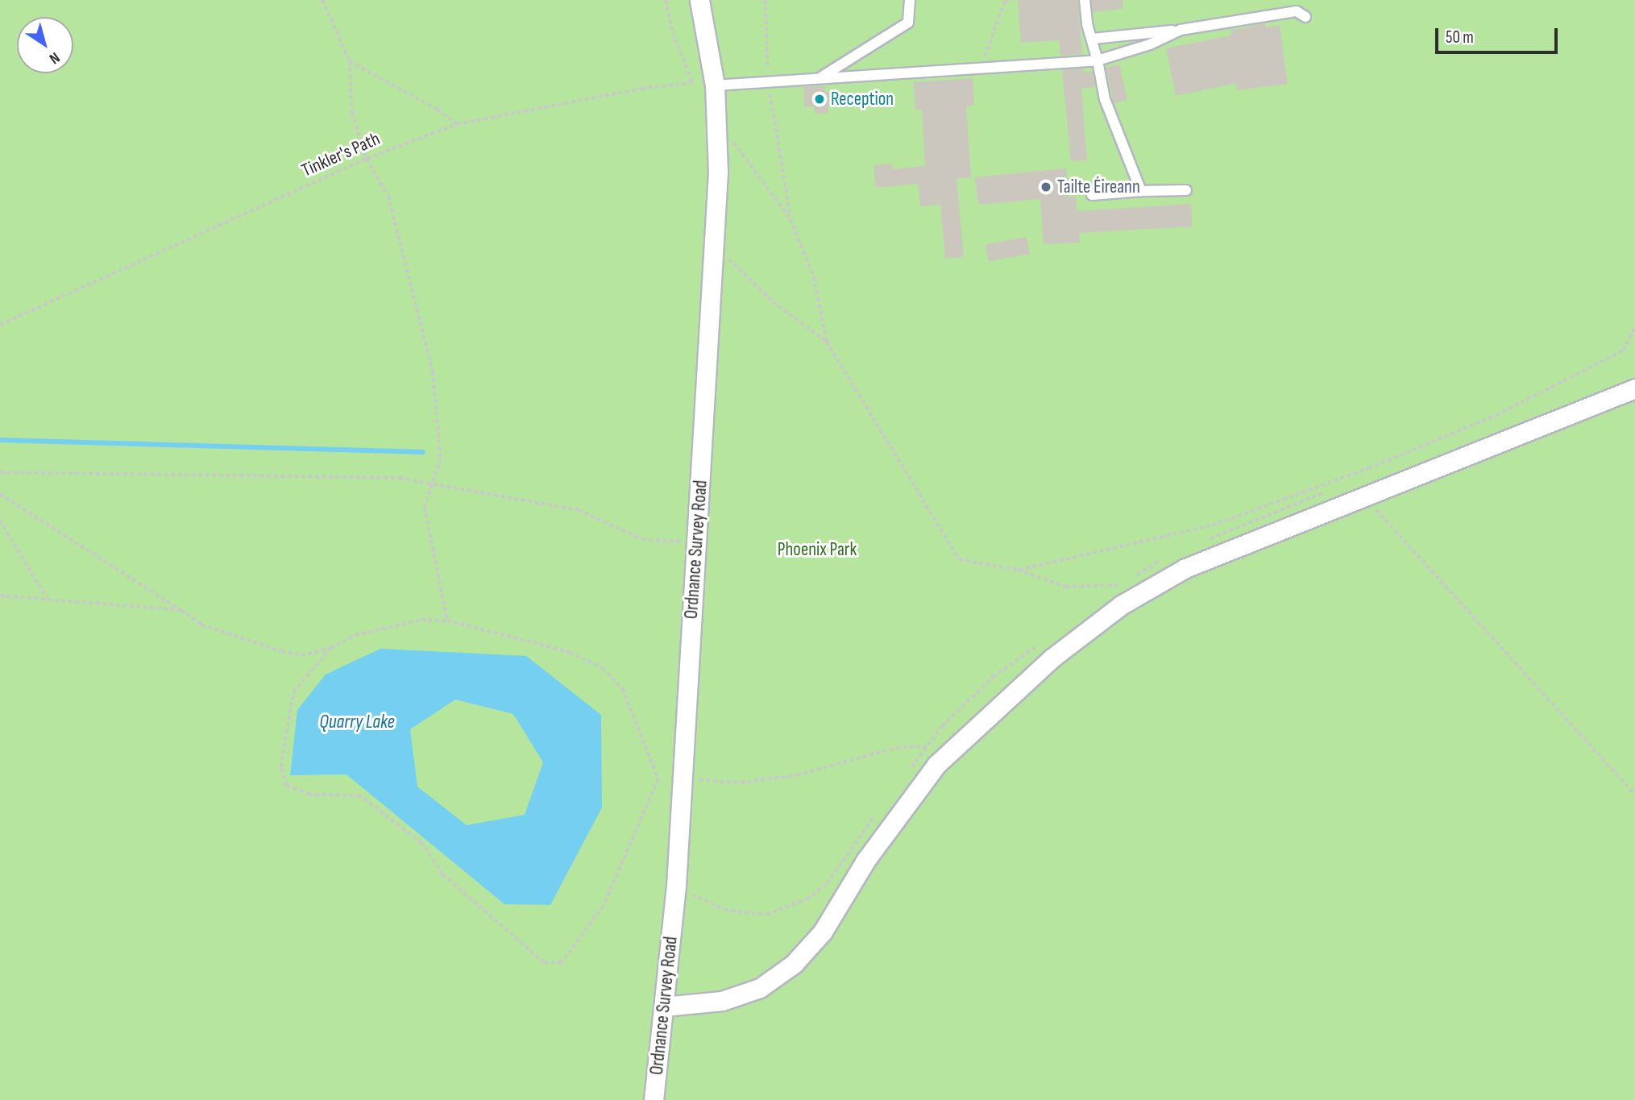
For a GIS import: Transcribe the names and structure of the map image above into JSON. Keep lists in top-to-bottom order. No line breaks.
{"streets":{"street":["Ordnance Survey Road"],"path":["Tinkler's Path"]},"crossings":[["Tinkler's Path","Ordnance Survey Road"]],"water":["Quarry Lake"],"parks":["Phoenix Park"],"places":["Reception","Tailte Éireann"],"scale_bar":"50 m","north":"bottom right"}
